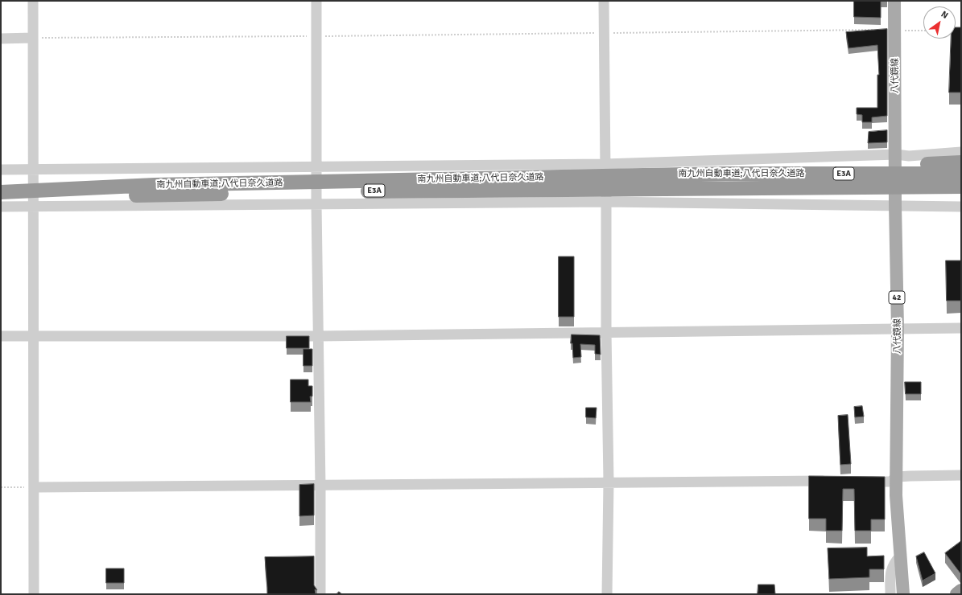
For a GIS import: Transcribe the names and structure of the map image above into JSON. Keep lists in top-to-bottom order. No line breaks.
{"streets":{"highway":["南九州自動車道;八代日奈久道路","E3A"],"main road":["八代鏡線","42"]},"north":"top right"}
